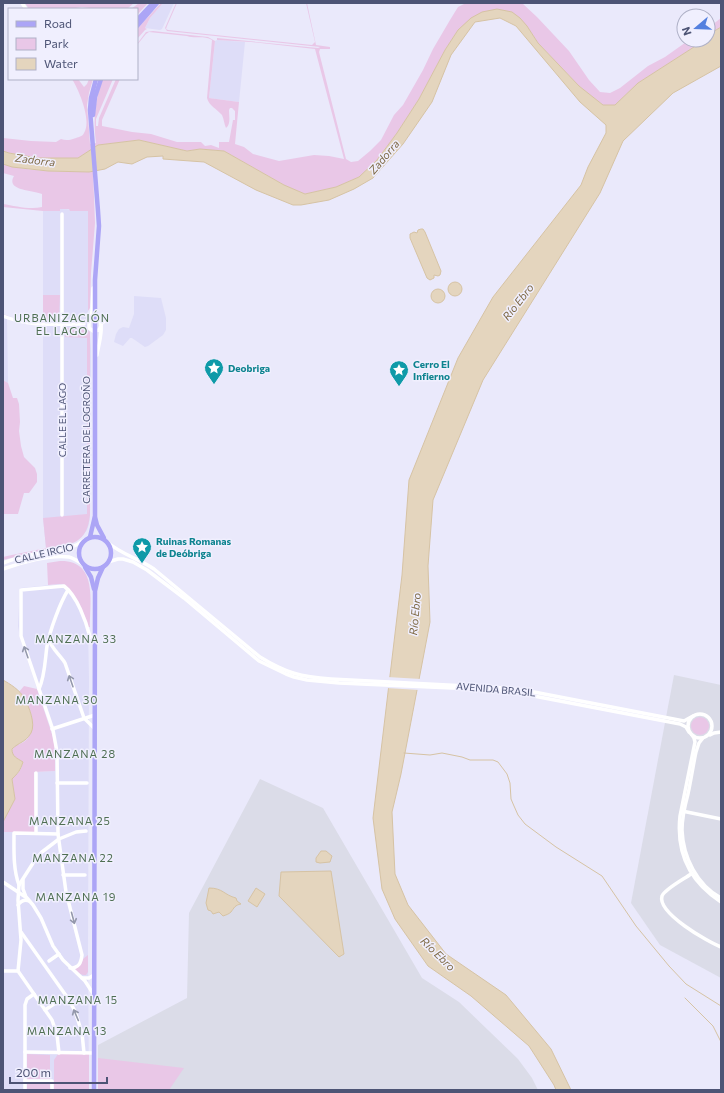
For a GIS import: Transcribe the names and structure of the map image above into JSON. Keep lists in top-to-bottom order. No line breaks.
{"streets":{"main road":["CARRETERA DE LOGROÑO"],"street":["CALLE EL LAGO","CALLE IRCIO","AVENIDA BRASIL"]},"crossings":[["CARRETERA DE LOGROÑO","CALLE IRCIO"]],"districts":["URBANIZACIÓN EL LAGO","MANZANA 33","MANZANA 30","MANZANA 28","MANZANA 25","MANZANA 22","MANZANA 19","MANZANA 15","MANZANA 13"],"water":["Zadorra","Río Ebro"],"places":{"place":["Deobriga","Cerro El Infierno","Ruinas Romanas de Deóbriga"]},"legend":["Road","Park","Water"],"scale_bar":"200 m","north":"left"}
